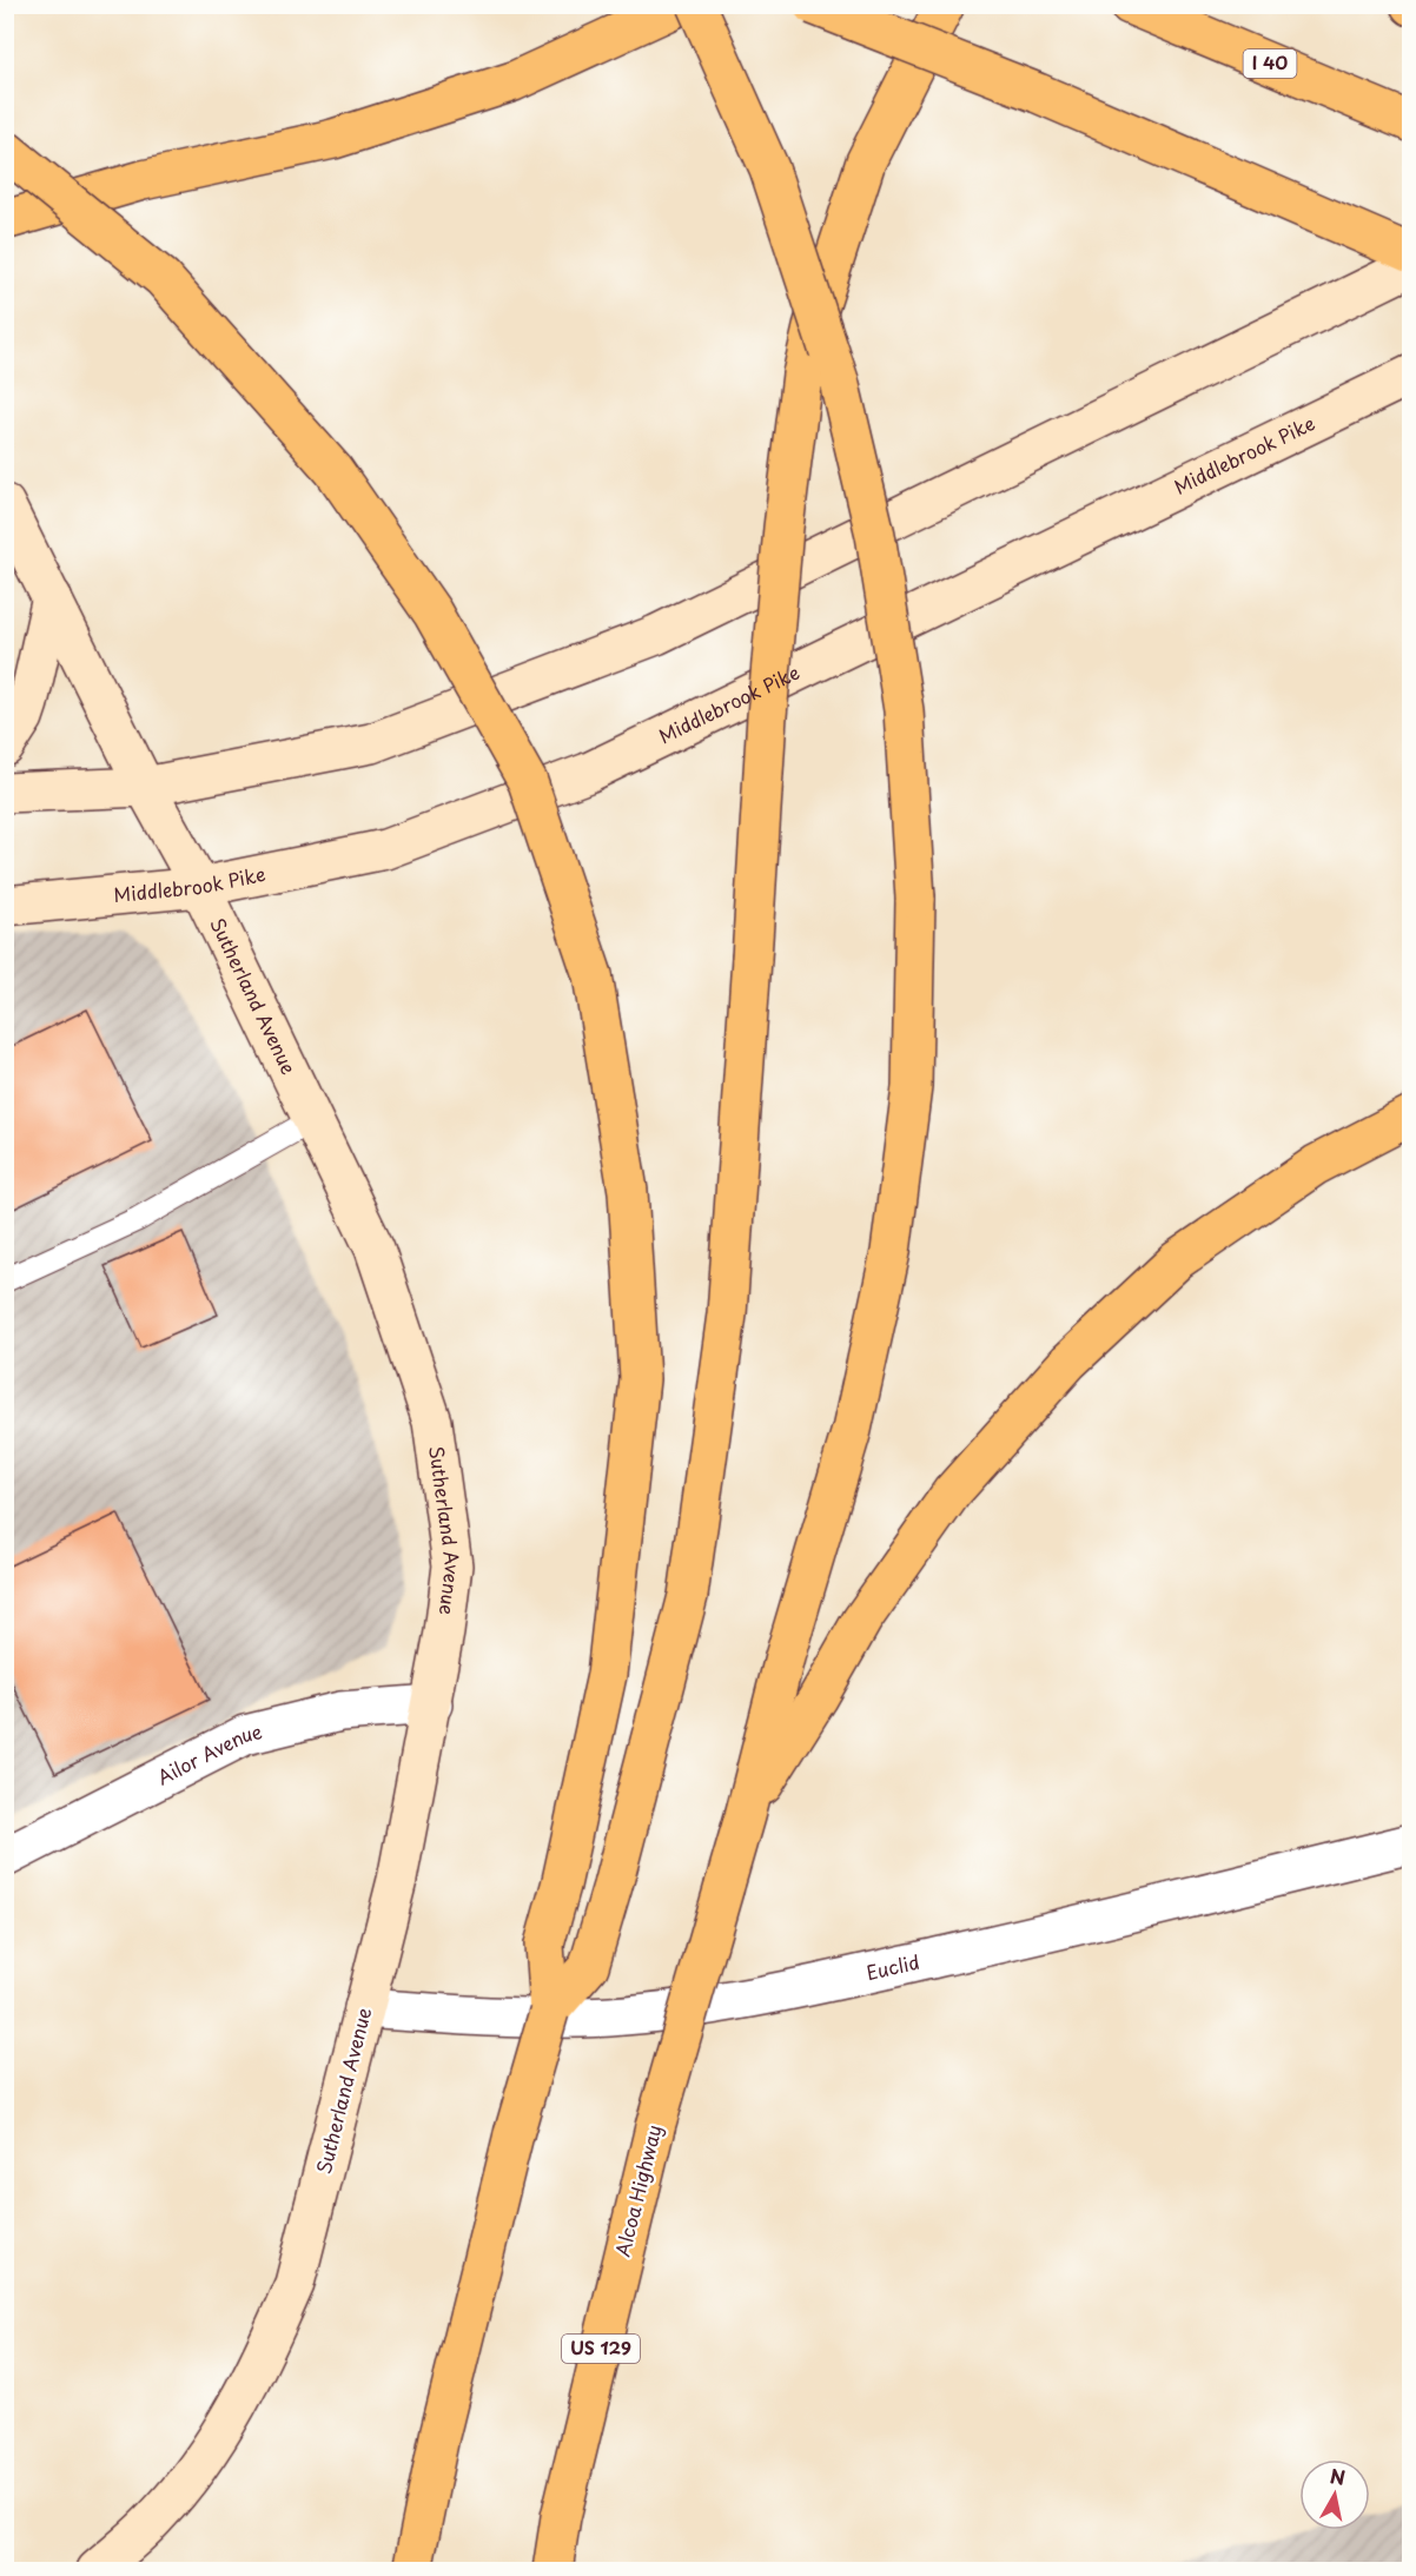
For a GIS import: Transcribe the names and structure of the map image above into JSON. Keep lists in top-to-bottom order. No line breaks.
{"streets":{"highway":["I 40","Alcoa Highway","US 129"],"main road":["Middlebrook Pike","Sutherland Avenue"],"street":["Ailor Avenue","Euclid"]},"crossings":[["Middlebrook Pike","Sutherland Avenue"],["Sutherland Avenue","Ailor Avenue"],["Sutherland Avenue","Euclid"]],"north":"top"}
